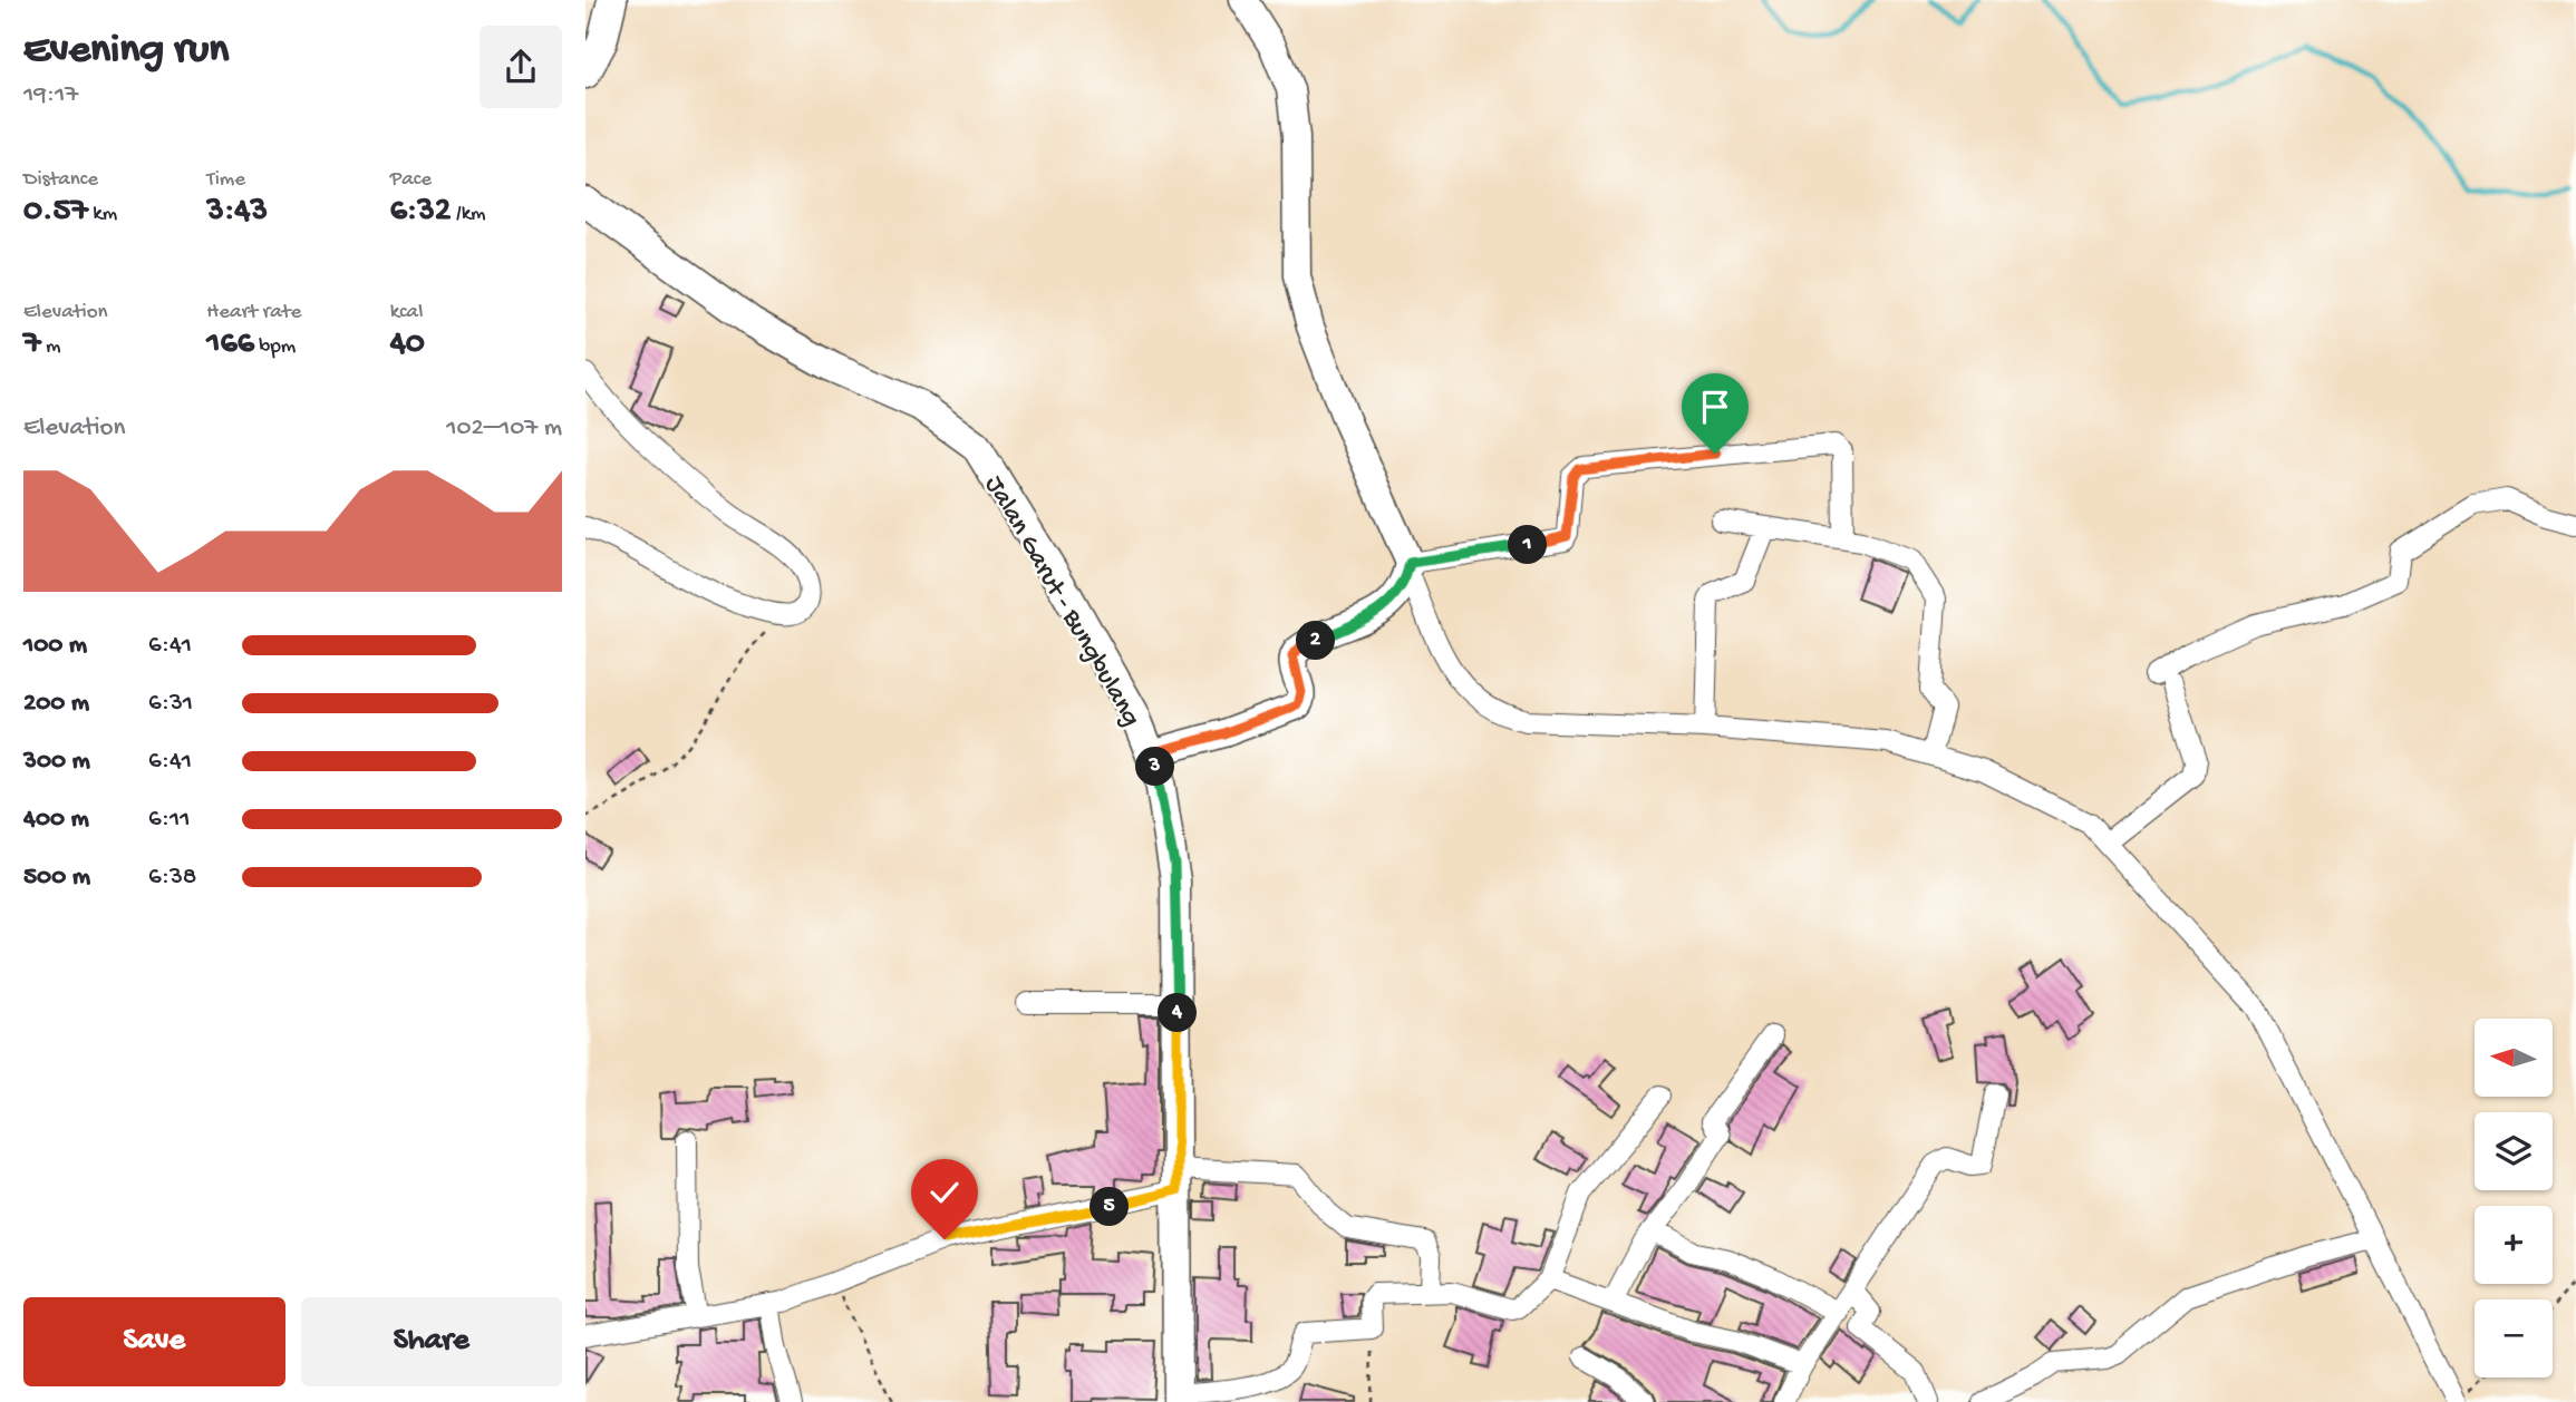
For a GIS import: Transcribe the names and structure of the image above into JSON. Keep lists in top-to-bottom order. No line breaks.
{"streets":{"main road":["Jalan Garut - Bungbulang"]},"north":"left","page":{"heading":["Evening run","19:17"],"stats":[["Distance","0.57 km"],["Time","3:43"],["Pace","6:32 /km"],["Elevation","7 m"],["Heart rate","166 bpm"],["kcal","40"]],"chart":["Elevation","102–107 m"],"pins":["1","2","3","4","5"],"list":[{"name":"100 m","note":"6:41"},{"name":"200 m","note":"6:31"},{"name":"300 m","note":"6:41"},{"name":"400 m","note":"6:11"},{"name":"500 m","note":"6:38"}],"map_buttons":["+","−"],"buttons":["Save","Share"]}}
